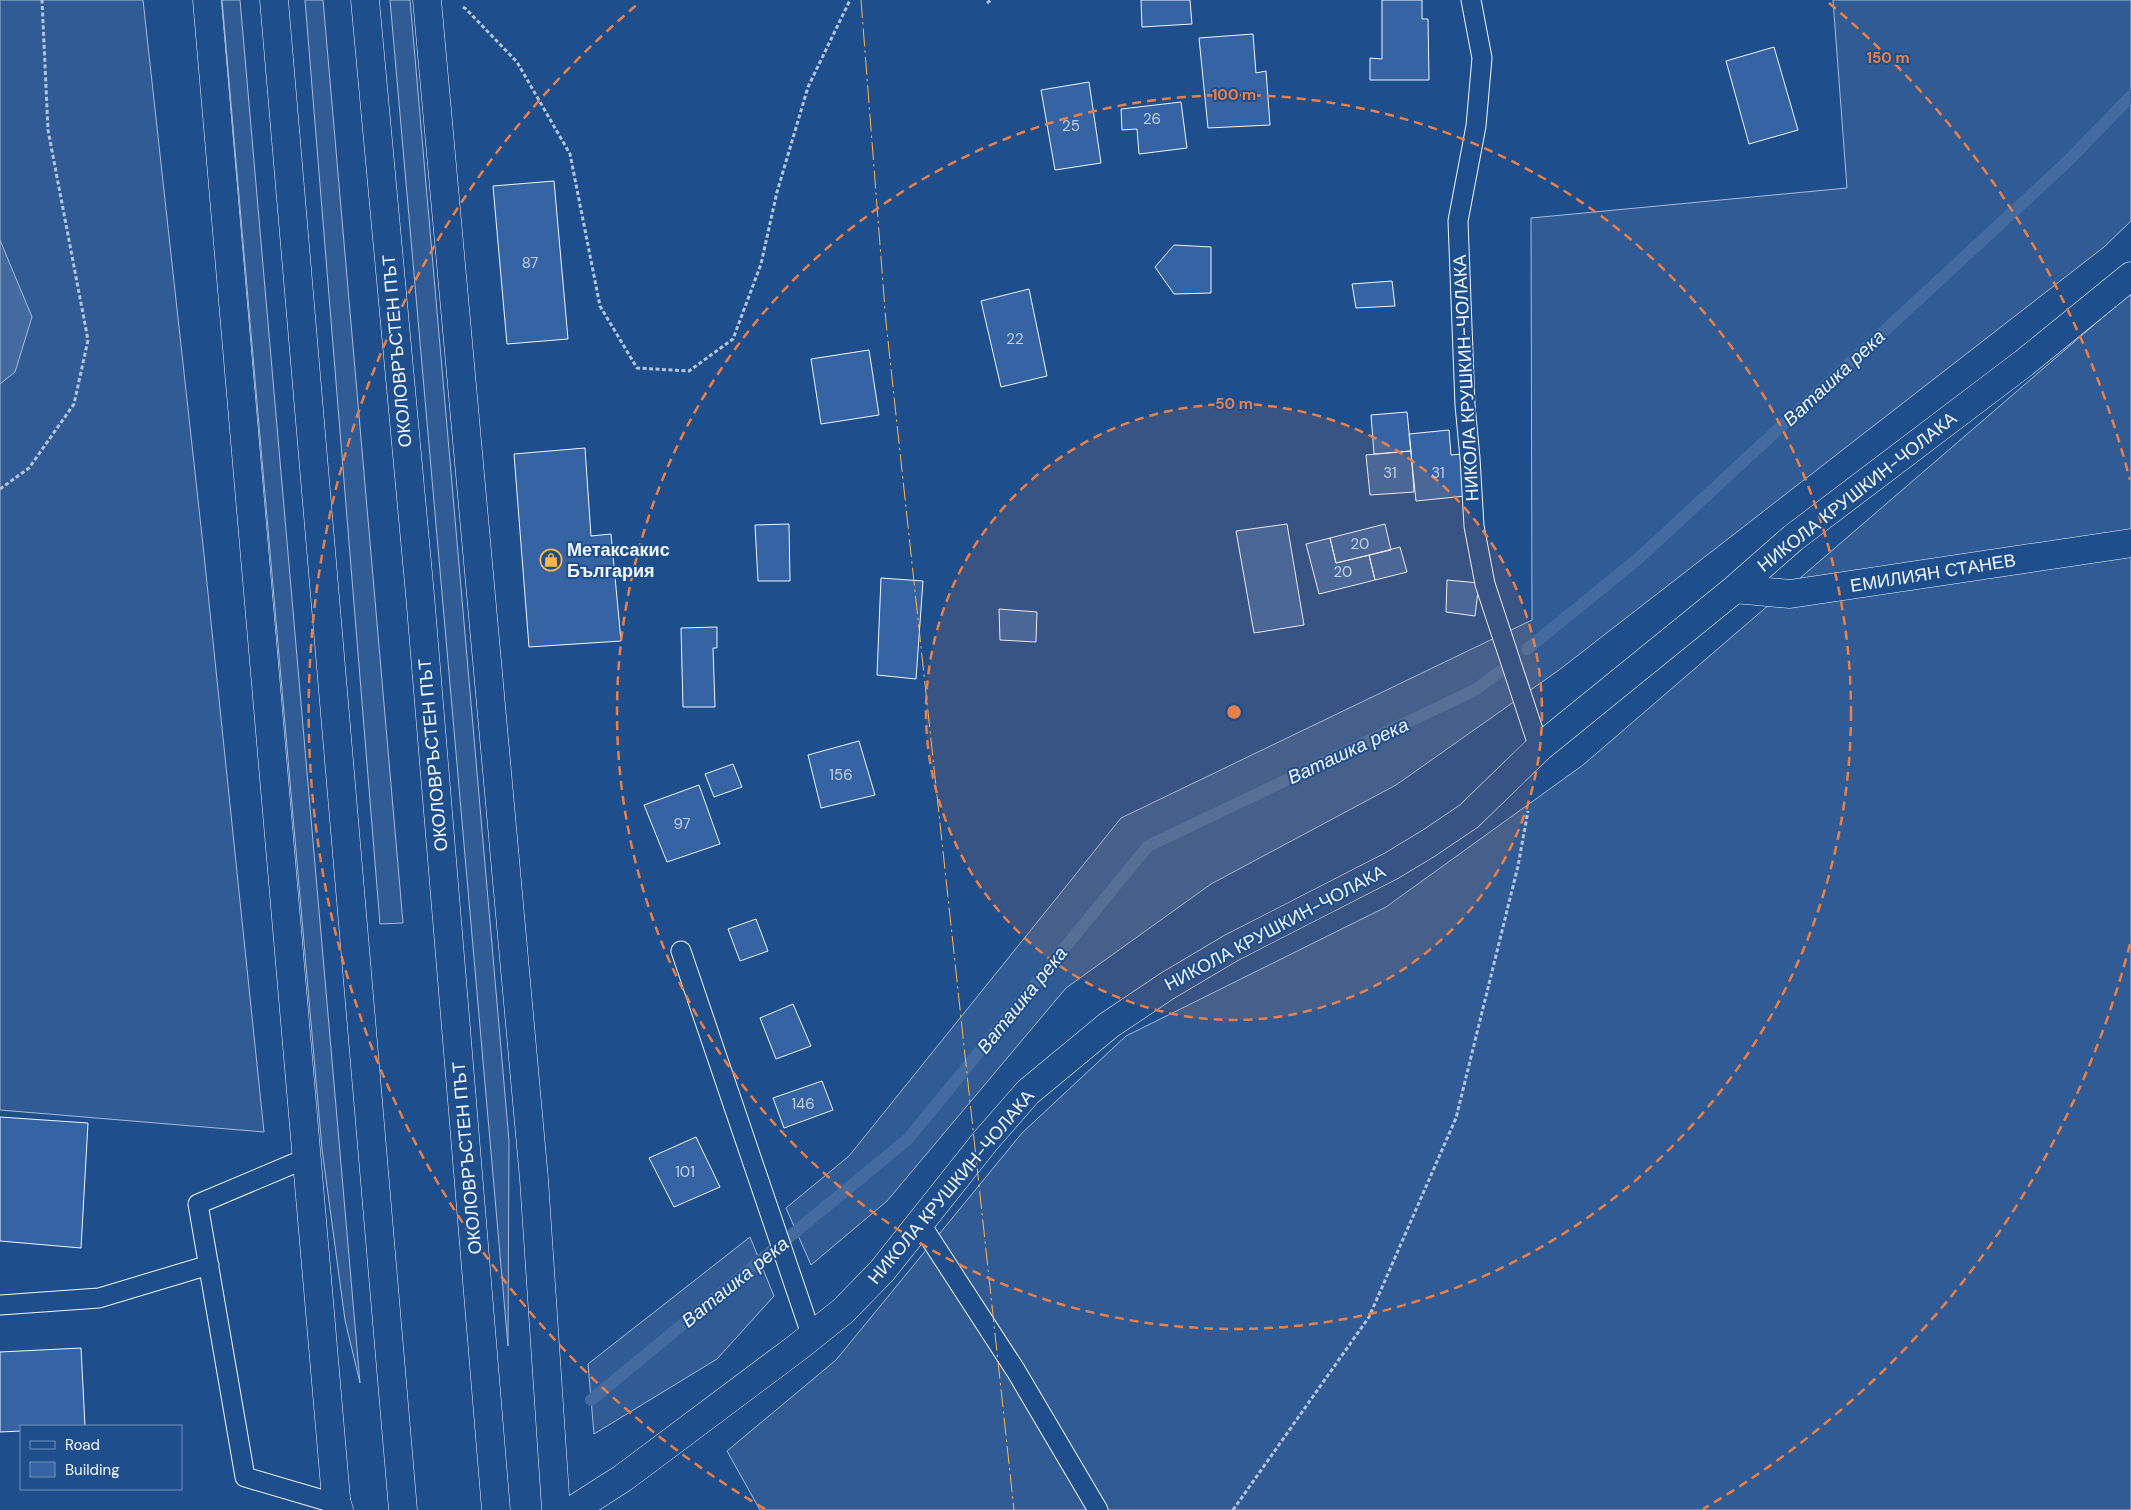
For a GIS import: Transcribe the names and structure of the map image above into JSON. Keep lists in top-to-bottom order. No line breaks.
{"streets":{"main road":["ОКОЛОВРЪСТЕН ПЪТ","НИКОЛА КРУШКИН-ЧОЛАКА","ЕМИЛИЯН СТАНЕВ"]},"crossings":[["НИКОЛА КРУШКИН-ЧОЛАКА","ЕМИЛИЯН СТАНЕВ"]],"water":["Ваташка река"],"places":{"shop":["Метаксакис България"]},"house_numbers":["26","25","87","22","31","31","20","20","156","97","146","101"],"legend":["Road","Building"],"rings":["150 m","100 m","50 m"]}
